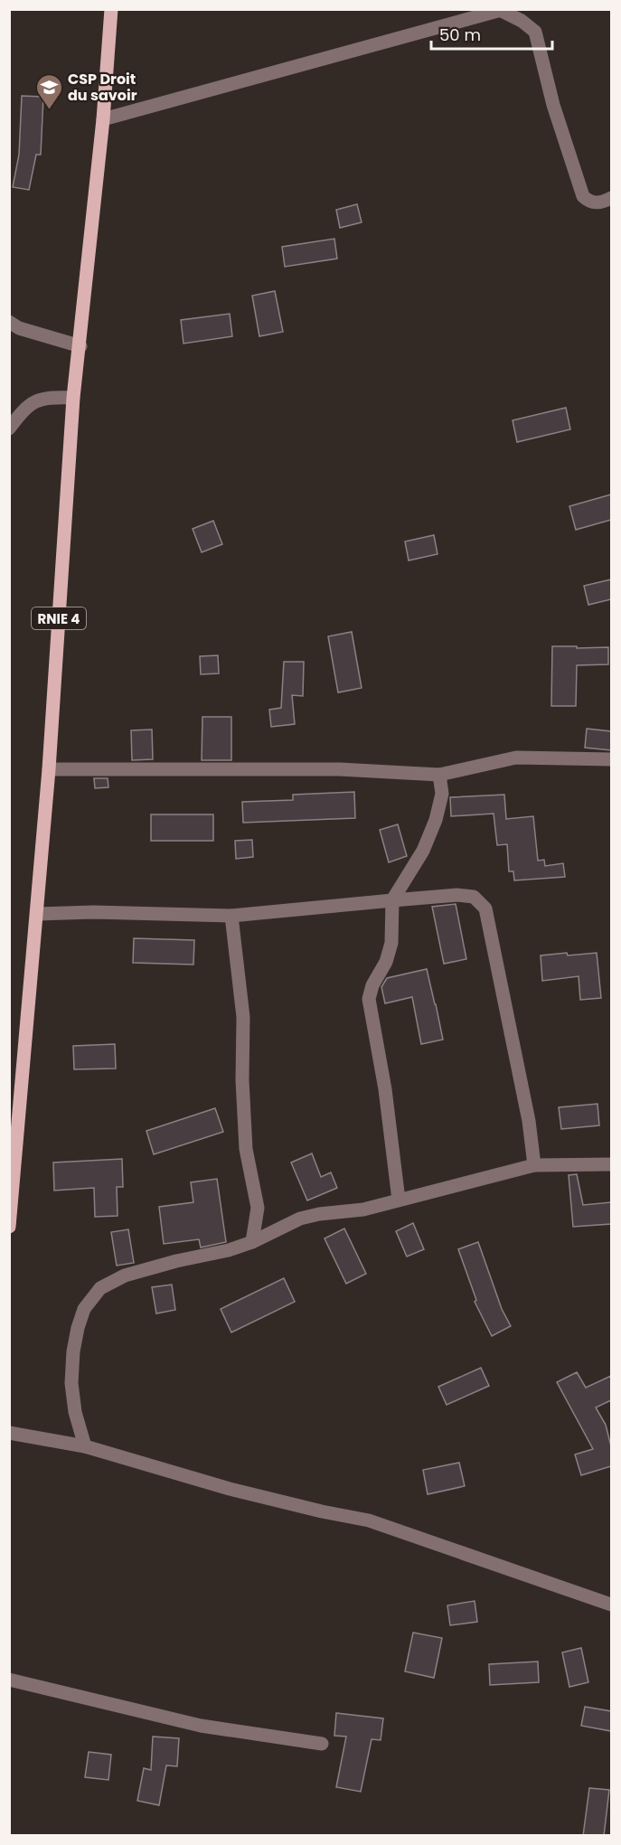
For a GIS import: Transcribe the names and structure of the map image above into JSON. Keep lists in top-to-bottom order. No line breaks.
{"streets":{"main road":["RNIE 4"]},"places":{"school or university":["CSP Droit du savoir"]},"scale_bar":"50 m"}
